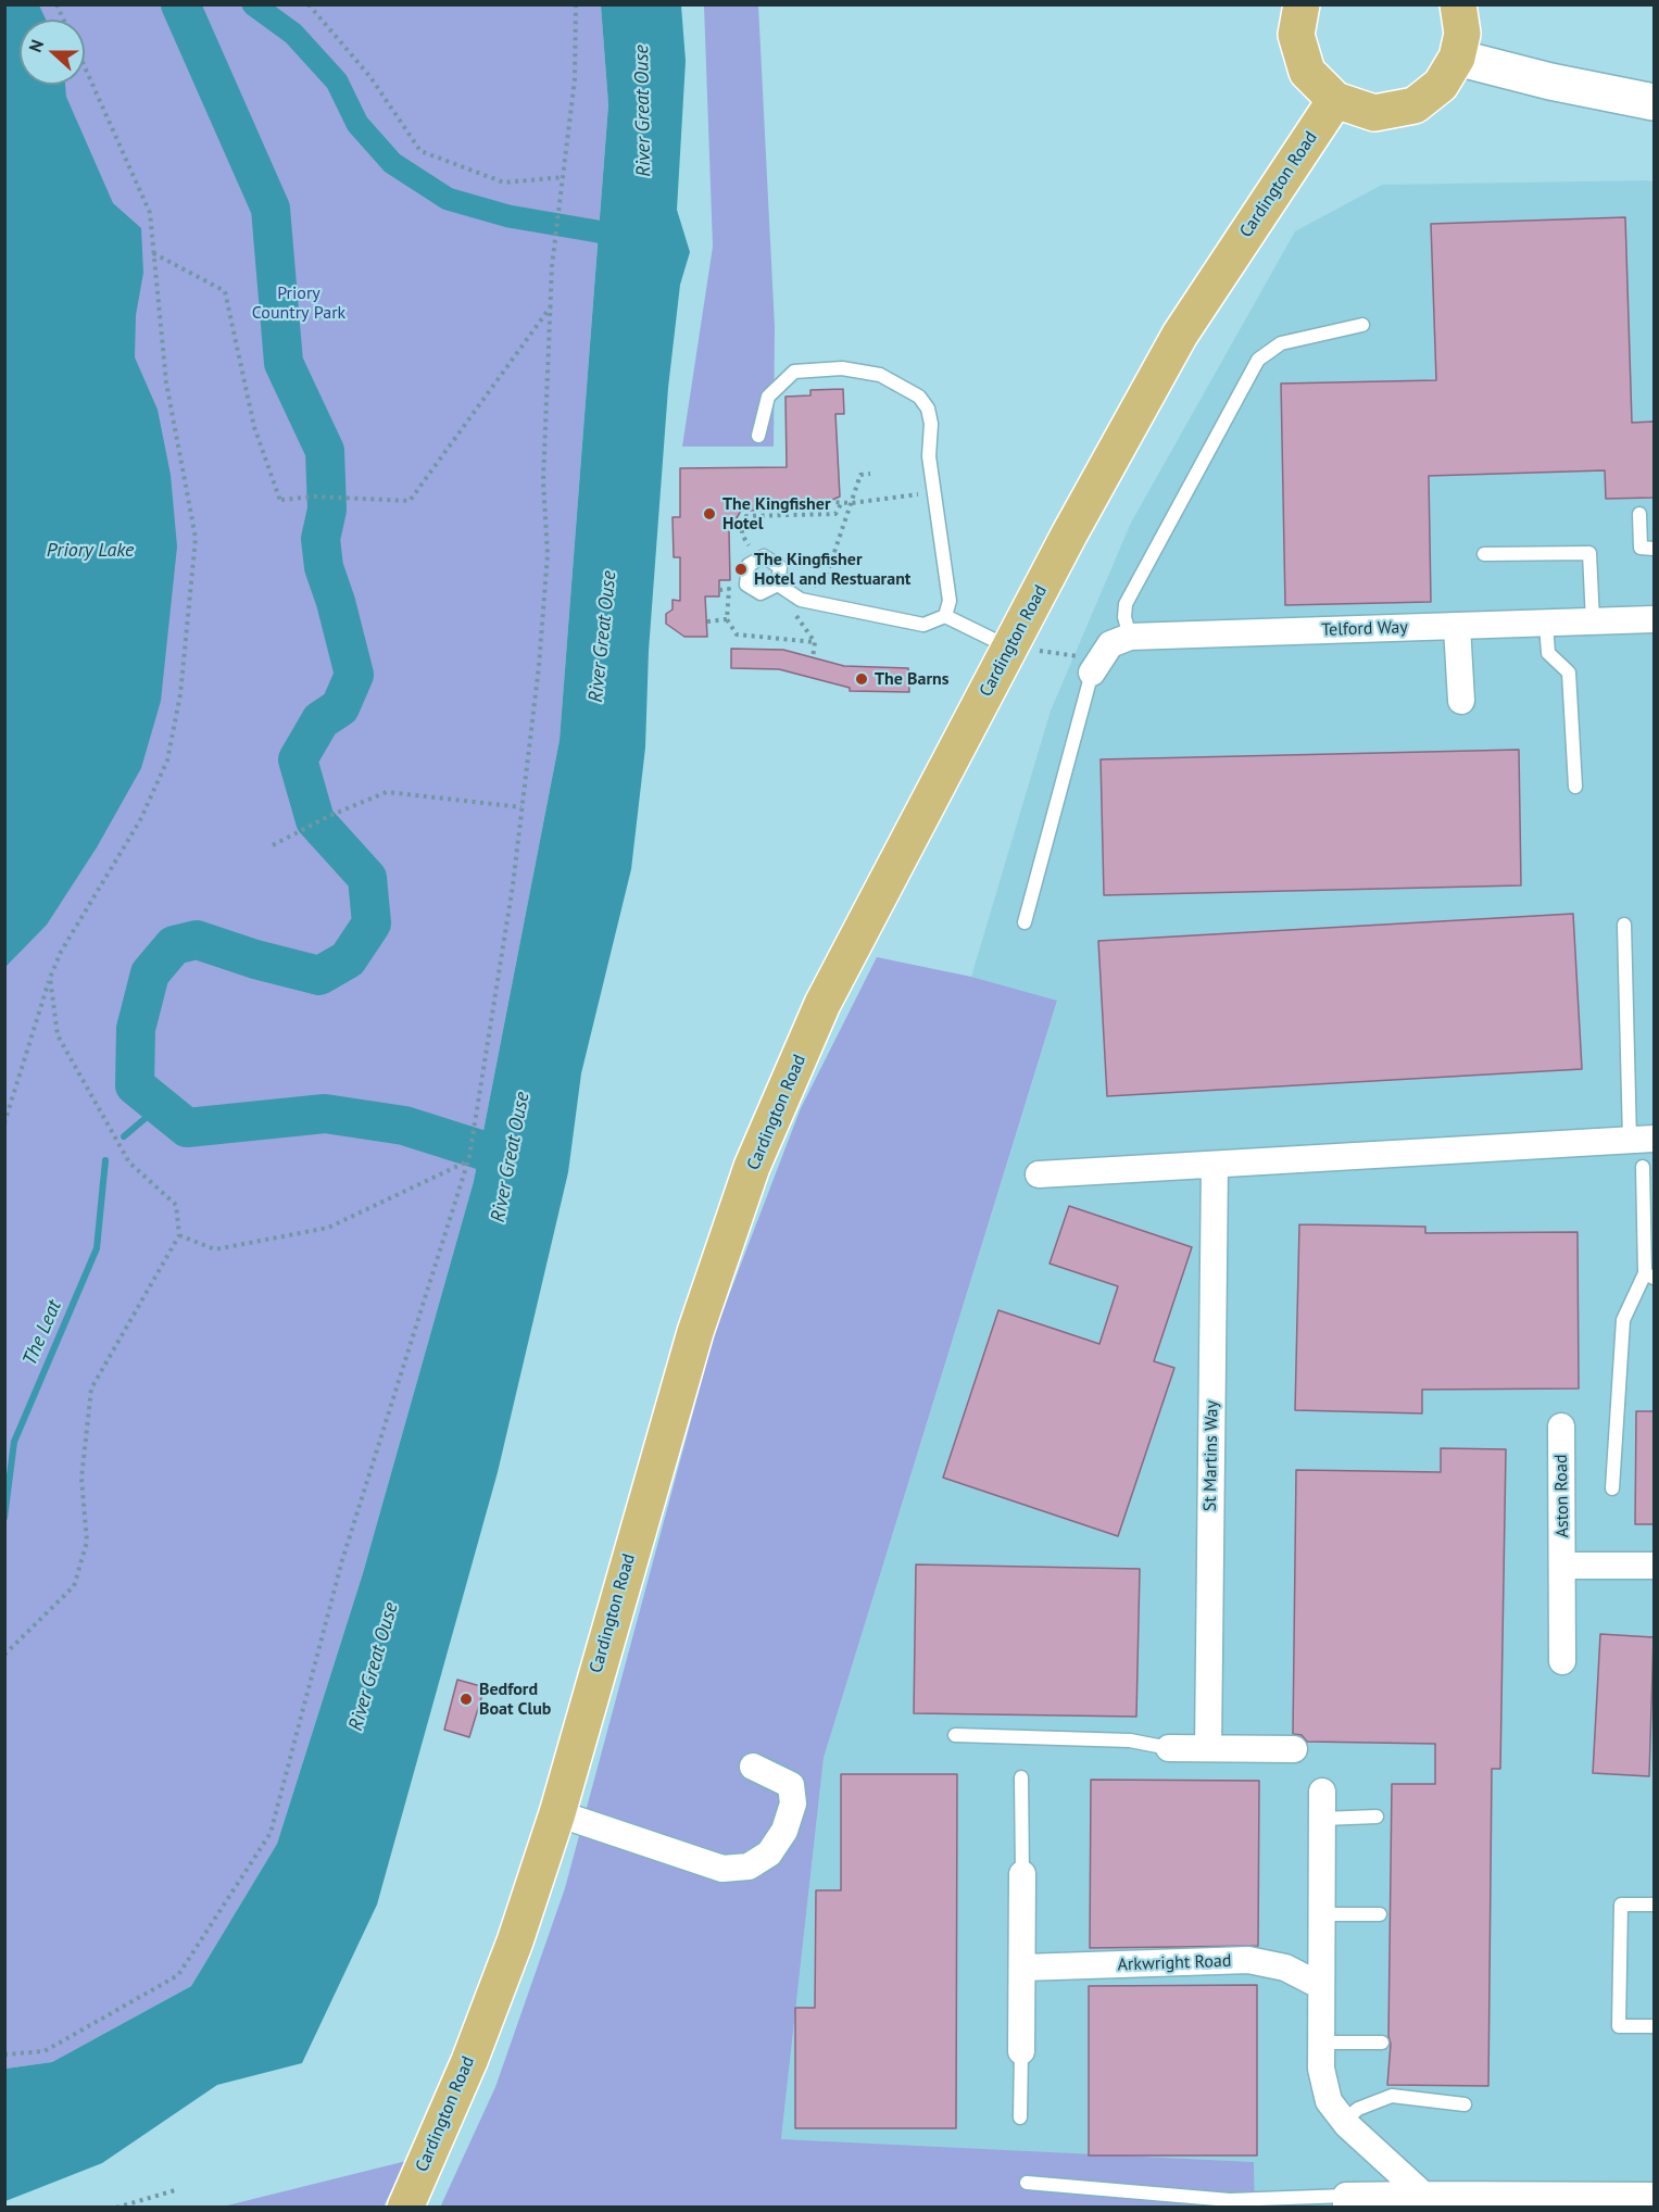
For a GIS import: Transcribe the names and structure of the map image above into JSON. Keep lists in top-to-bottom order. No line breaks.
{"streets":{"main road":["Cardington Road"],"street":["Telford Way","St Martins Way","Aston Road","Arkwright Road"]},"water":["River Great Ouse","Priory Lake","The Leat"],"parks":["Priory Country Park"],"places":["The Kingfisher Hotel","The Kingfisher Hotel and Restuarant","The Barns","Bedford Boat Club"],"north":"left"}
